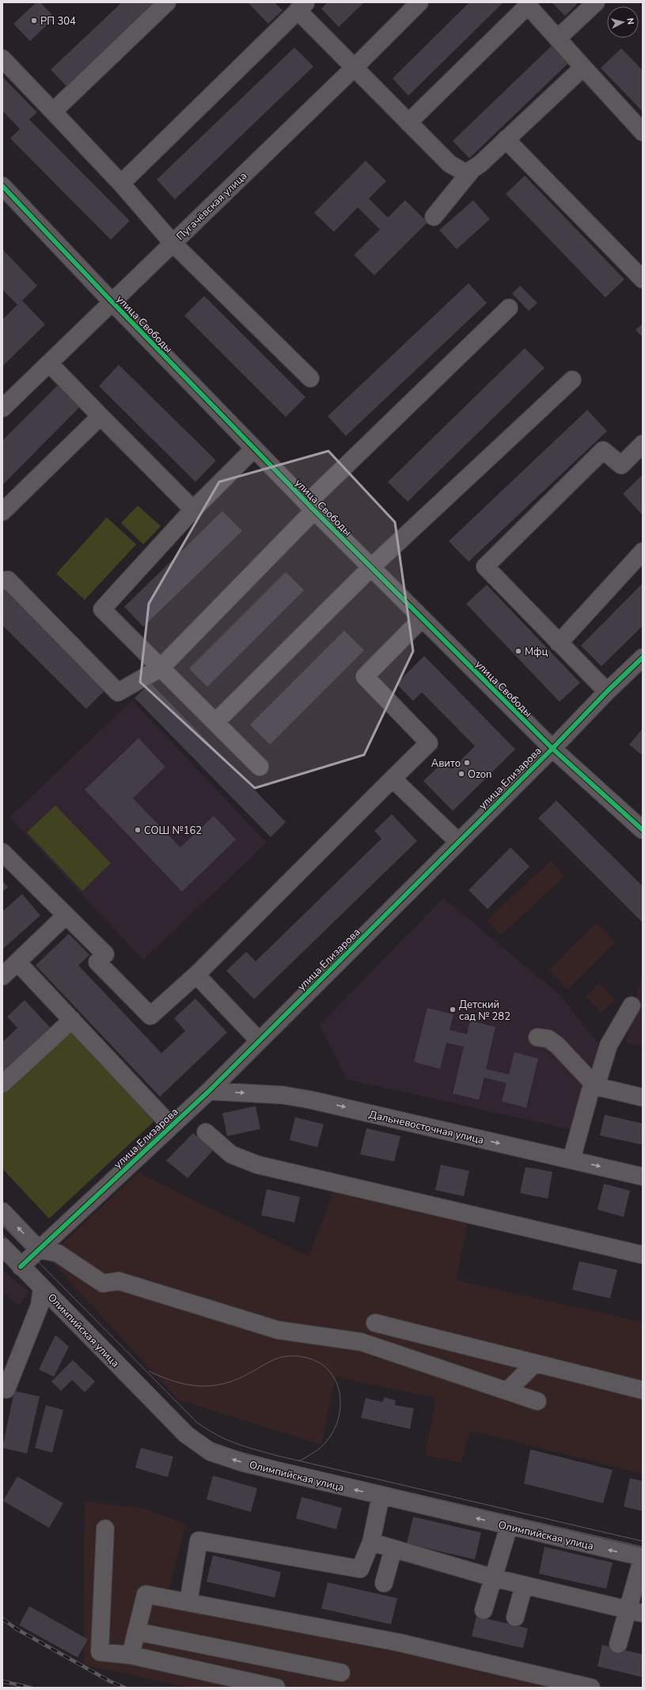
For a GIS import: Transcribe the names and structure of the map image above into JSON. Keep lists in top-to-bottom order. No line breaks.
{"streets":{"street":["Пугачёвская улица","улица Свободы","улица Елизарова","Дальневосточная улица","Олимпийская улица"]},"crossings":[["Пугачёвская улица","улица Свободы"],["улица Свободы","улица Елизарова"],["улица Елизарова","Дальневосточная улица"],["улица Елизарова","Олимпийская улица"]],"places":["РП 304","Мфц","Авито","Ozon","СОШ №162","Детский сад № 282"],"north":"right"}
